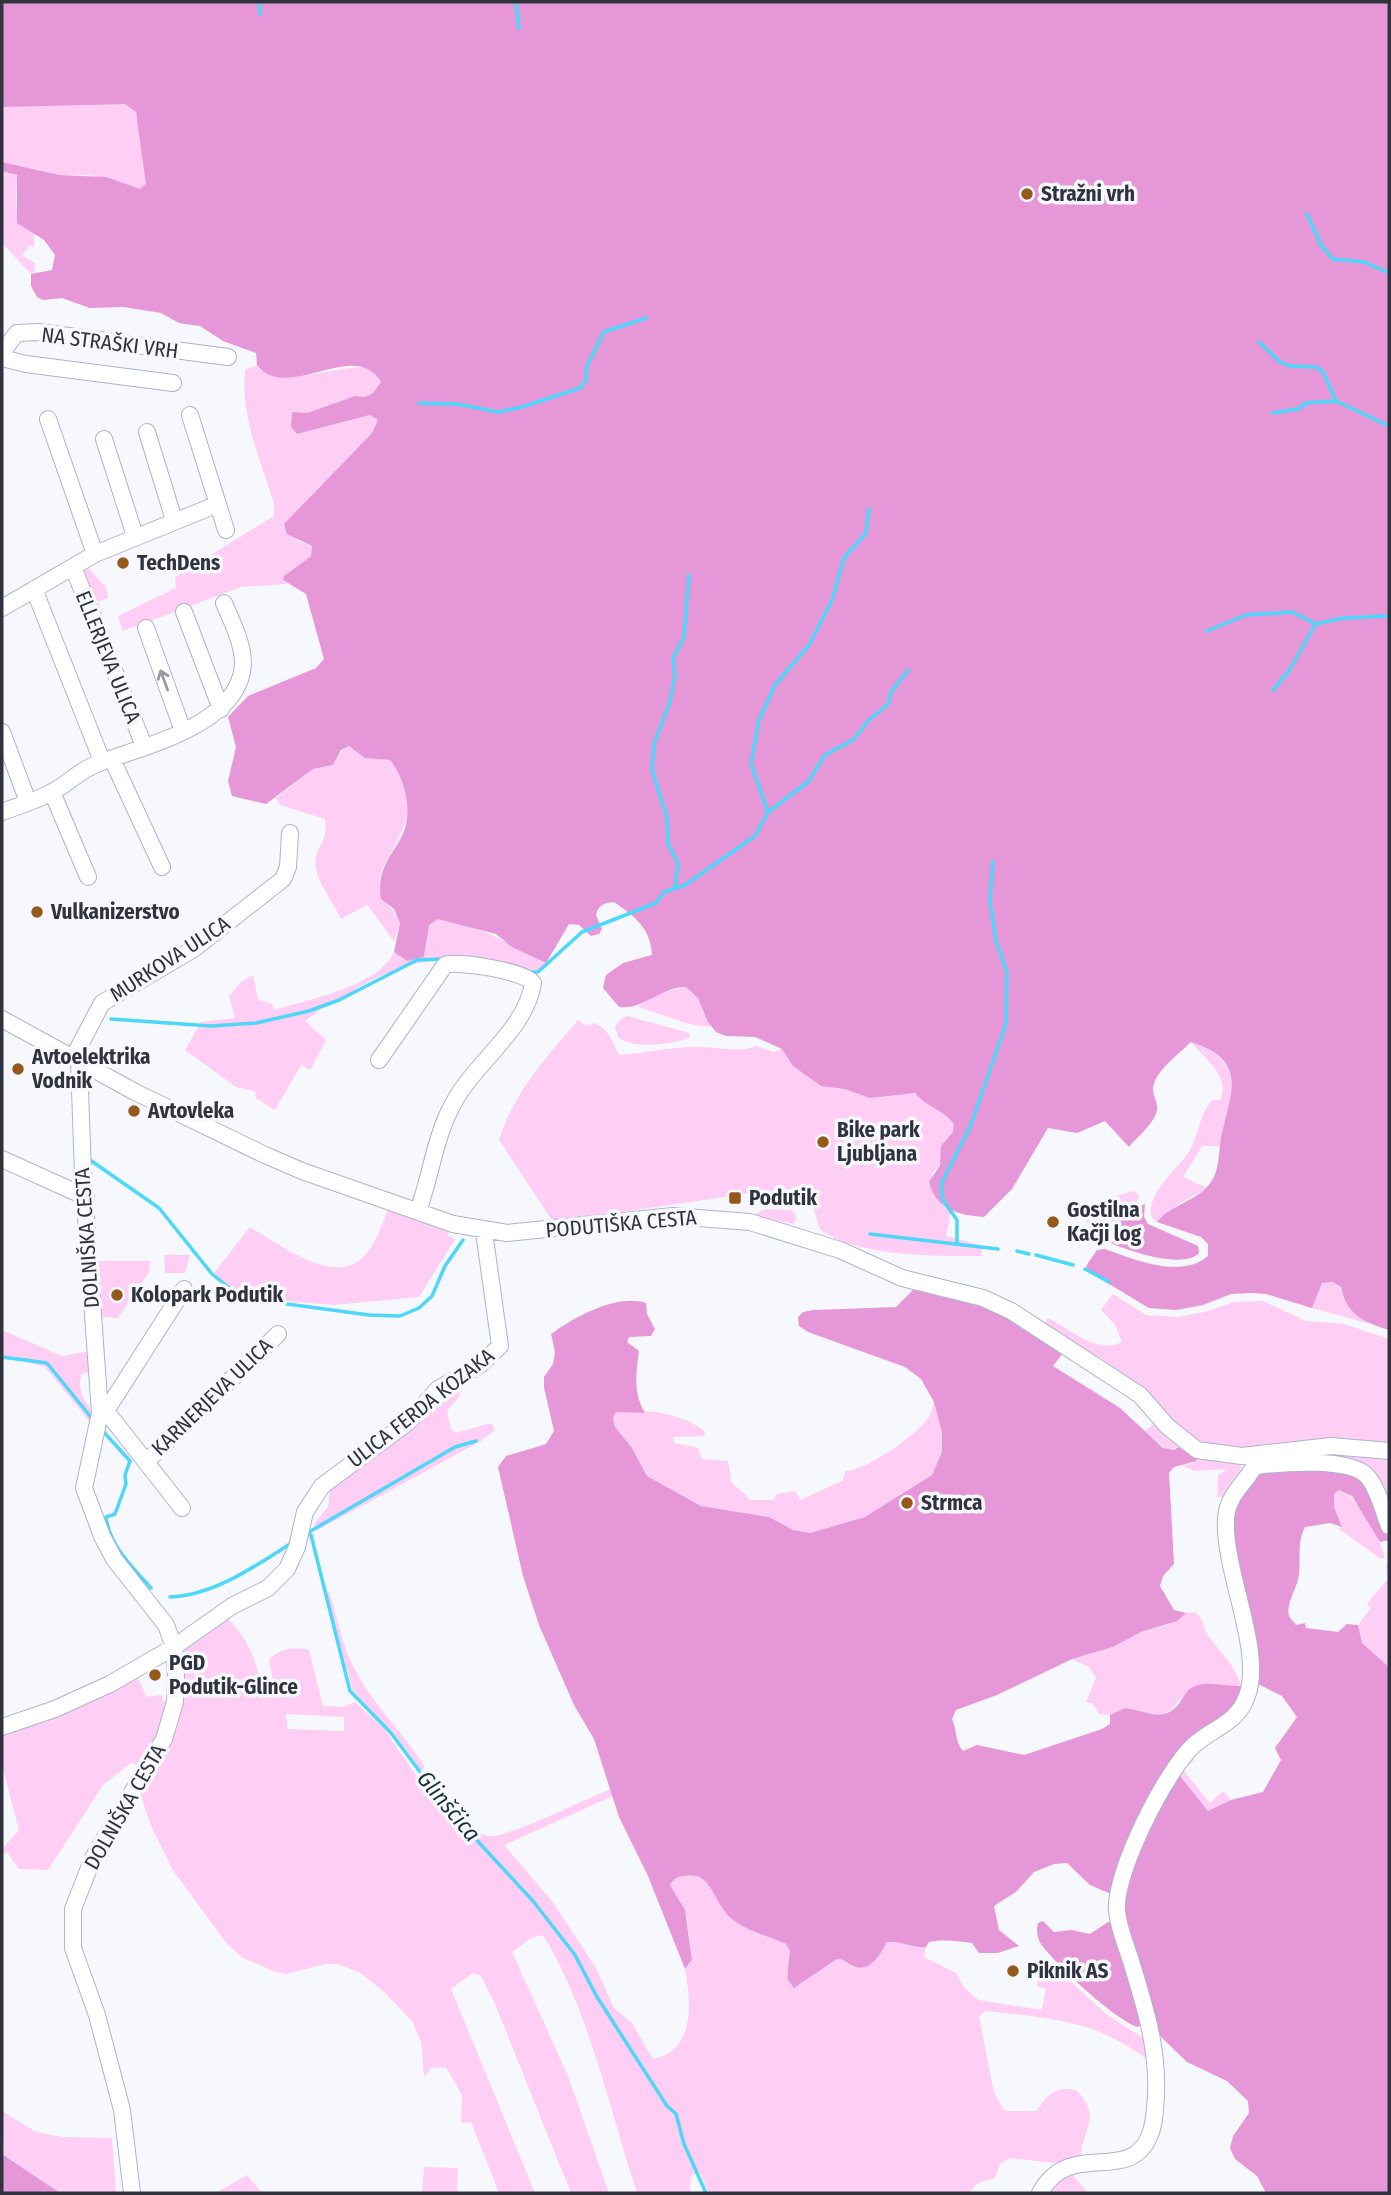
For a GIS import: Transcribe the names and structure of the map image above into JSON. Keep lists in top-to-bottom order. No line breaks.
{"streets":{"street":["NA STRAŠKI VRH","ELLERJEVA ULICA","MURKOVA ULICA","PODUTIŠKA CESTA","DOLNIŠKA CESTA","KARNERJEVA ULICA","ULICA FERDA KOZAKA"]},"crossings":[["MURKOVA ULICA","PODUTIŠKA CESTA"],["MURKOVA ULICA","DOLNIŠKA CESTA"],["PODUTIŠKA CESTA","DOLNIŠKA CESTA"],["PODUTIŠKA CESTA","ULICA FERDA KOZAKA"]],"water":["Glinščica"],"places":{"other":["Stražni vrh","TechDens","Vulkanizerstvo","Avtoelektrika Vodnik","Avtovleka","Bike park Ljubljana","Gostilna Kačji log","Kolopark Podutik","Strmca","PGD Podutik-Glince","Piknik AS"],"transit":["Podutik"]}}
